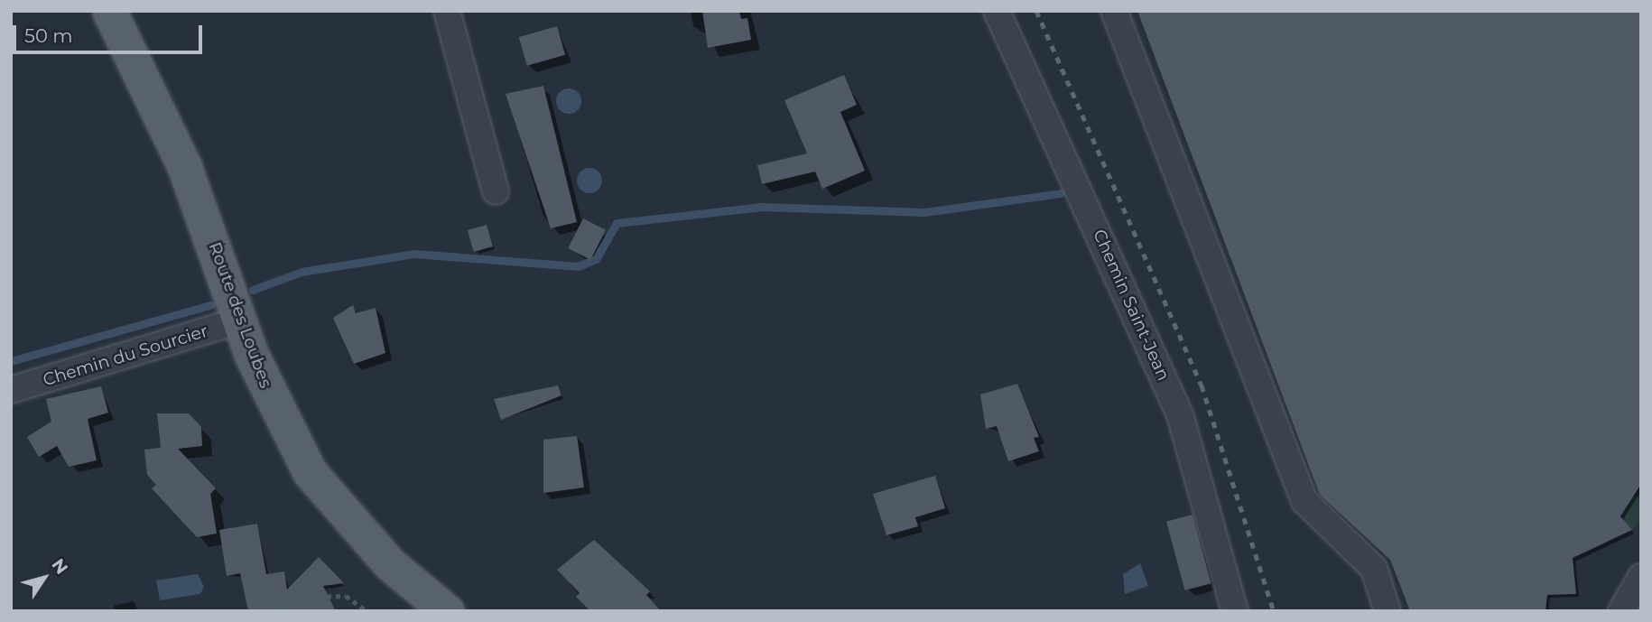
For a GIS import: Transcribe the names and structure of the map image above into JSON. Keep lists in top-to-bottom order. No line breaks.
{"streets":{"main road":["Route des Loubes"],"street":["Chemin Saint-Jean","Chemin du Sourcier"]},"crossings":[["Route des Loubes","Chemin du Sourcier"]],"scale_bar":"50 m","north":"top right"}
